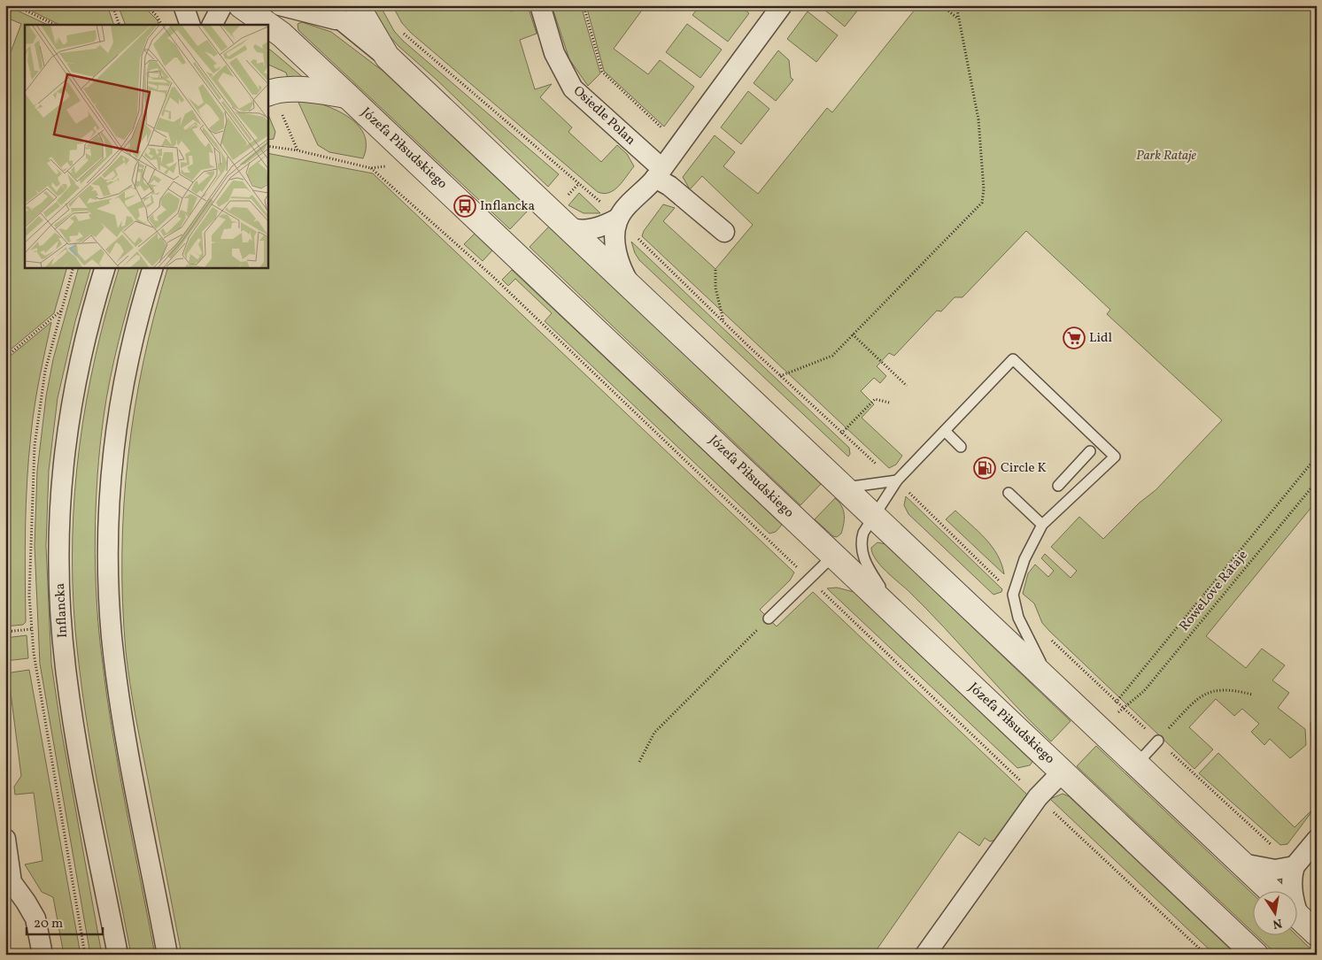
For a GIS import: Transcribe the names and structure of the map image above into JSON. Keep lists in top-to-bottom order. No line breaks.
{"streets":{"street":["Osiedle Polan","Józefa Piłsudskiego","Inflancka"],"path":["RoweLove Rataje"]},"parks":["Park Rataje"],"places":{"bus stop":["Inflancka"],"supermarket":["Lidl"],"fuel station":["Circle K"]},"scale_bar":"20 m","north":"bottom"}
